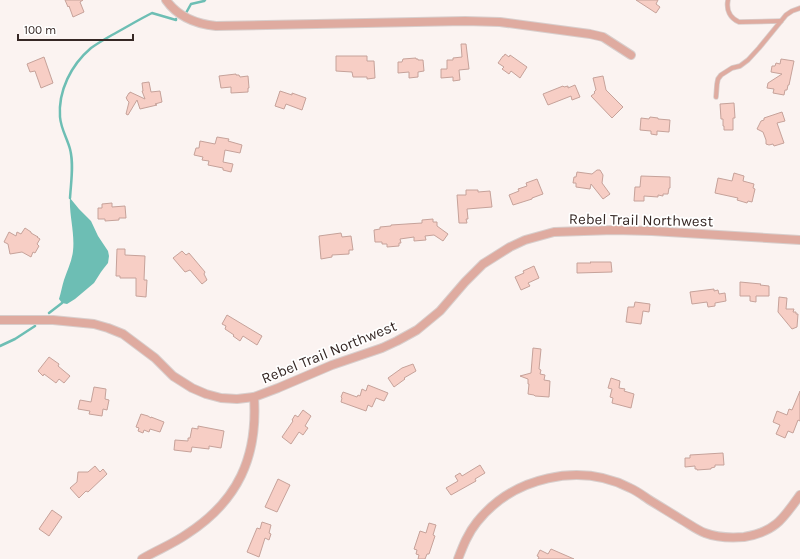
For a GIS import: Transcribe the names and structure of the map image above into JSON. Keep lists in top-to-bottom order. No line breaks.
{"streets":{"street":["Rebel Trail Northwest"]},"scale_bar":"100 m"}
